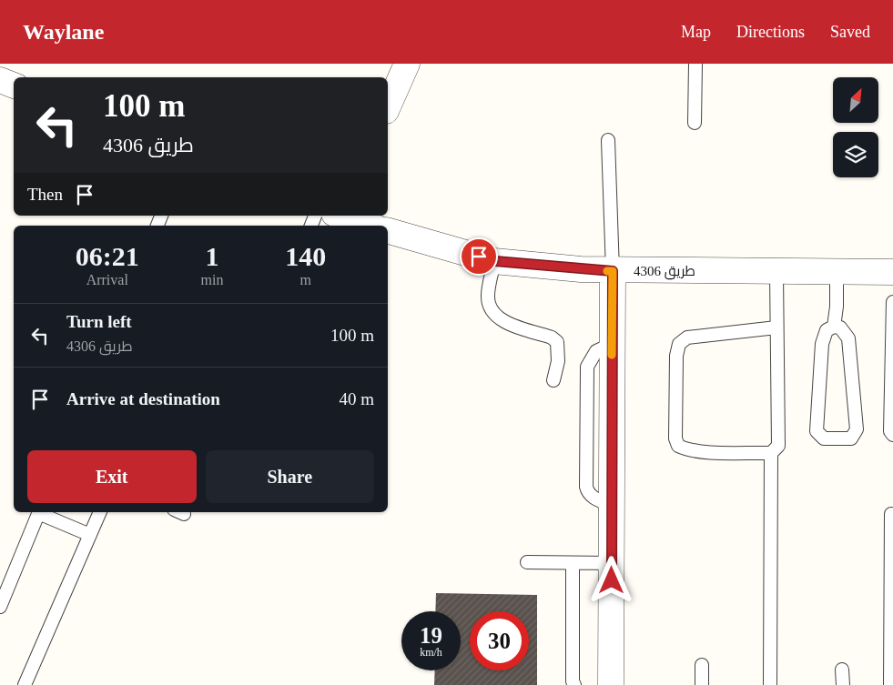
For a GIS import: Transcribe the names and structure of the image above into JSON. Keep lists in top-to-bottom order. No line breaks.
{"streets":{"street":["طريق 4306"]},"north":"top right","page":{"header":"Waylane","nav":["Map","Directions","Saved"],"turn":["100 m","طريق 4306"],"then":"Then","eta":["06:21","Arrival","1","min","140","m"],"list":[{"name":"Turn left","note":"طريق 4306","value":"100 m"},{"name":"Arrive at destination","value":"40 m"}],"buttons":["Exit","Share"],"speed":"19 km/h","limit":"30"}}
